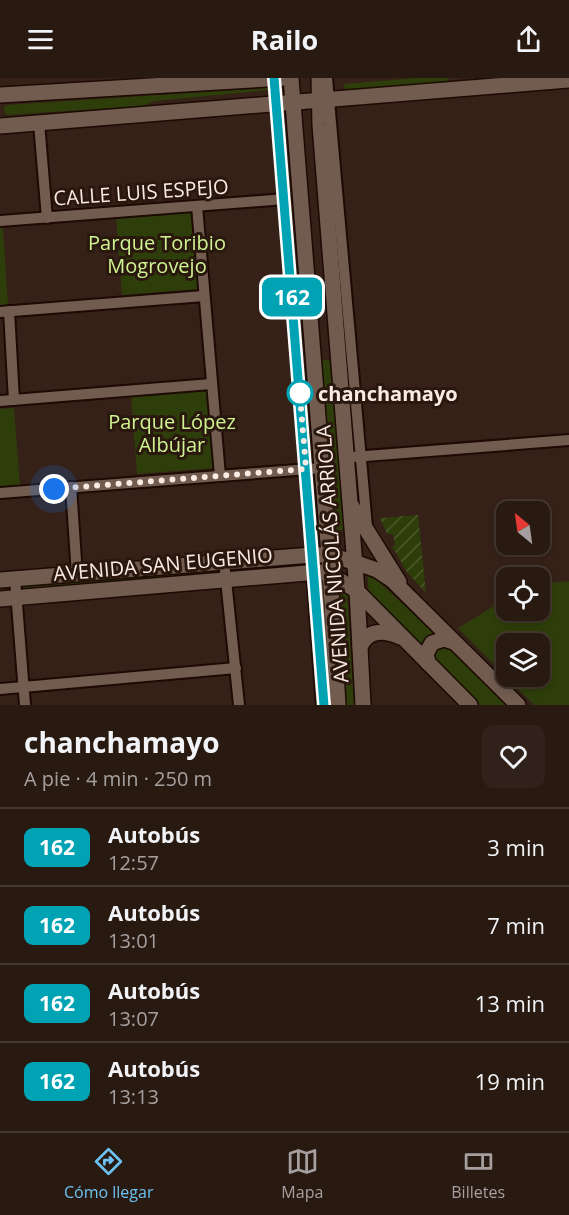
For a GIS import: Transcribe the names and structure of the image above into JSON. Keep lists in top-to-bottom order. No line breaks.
{"streets":{"main road":["AVENIDA NICOLÁS ARRIOLA","AVENIDA SAN EUGENIO"],"street":["CALLE LUIS ESPEJO"]},"crossings":[["CALLE LUIS ESPEJO","AVENIDA NICOLÁS ARRIOLA"],["AVENIDA NICOLÁS ARRIOLA","AVENIDA SAN EUGENIO"]],"parks":["Parque Toribio Mogrovejo","Parque López Albújar"],"places":["chanchamayo"],"lines":["bus line 162"],"north":"top left","page":{"header":"Railo","on_map":"162","heading":["chanchamayo","A pie · 4 min · 250 m"],"list":[{"mark":"162","name":"Autobús","note":"12:57","value":"3 min"},{"mark":"162","name":"Autobús","note":"13:01","value":"7 min"},{"mark":"162","name":"Autobús","note":"13:07","value":"13 min"},{"mark":"162","name":"Autobús","note":"13:13","value":"19 min"}],"tabs":["Cómo llegar","Mapa","Billetes"]}}
